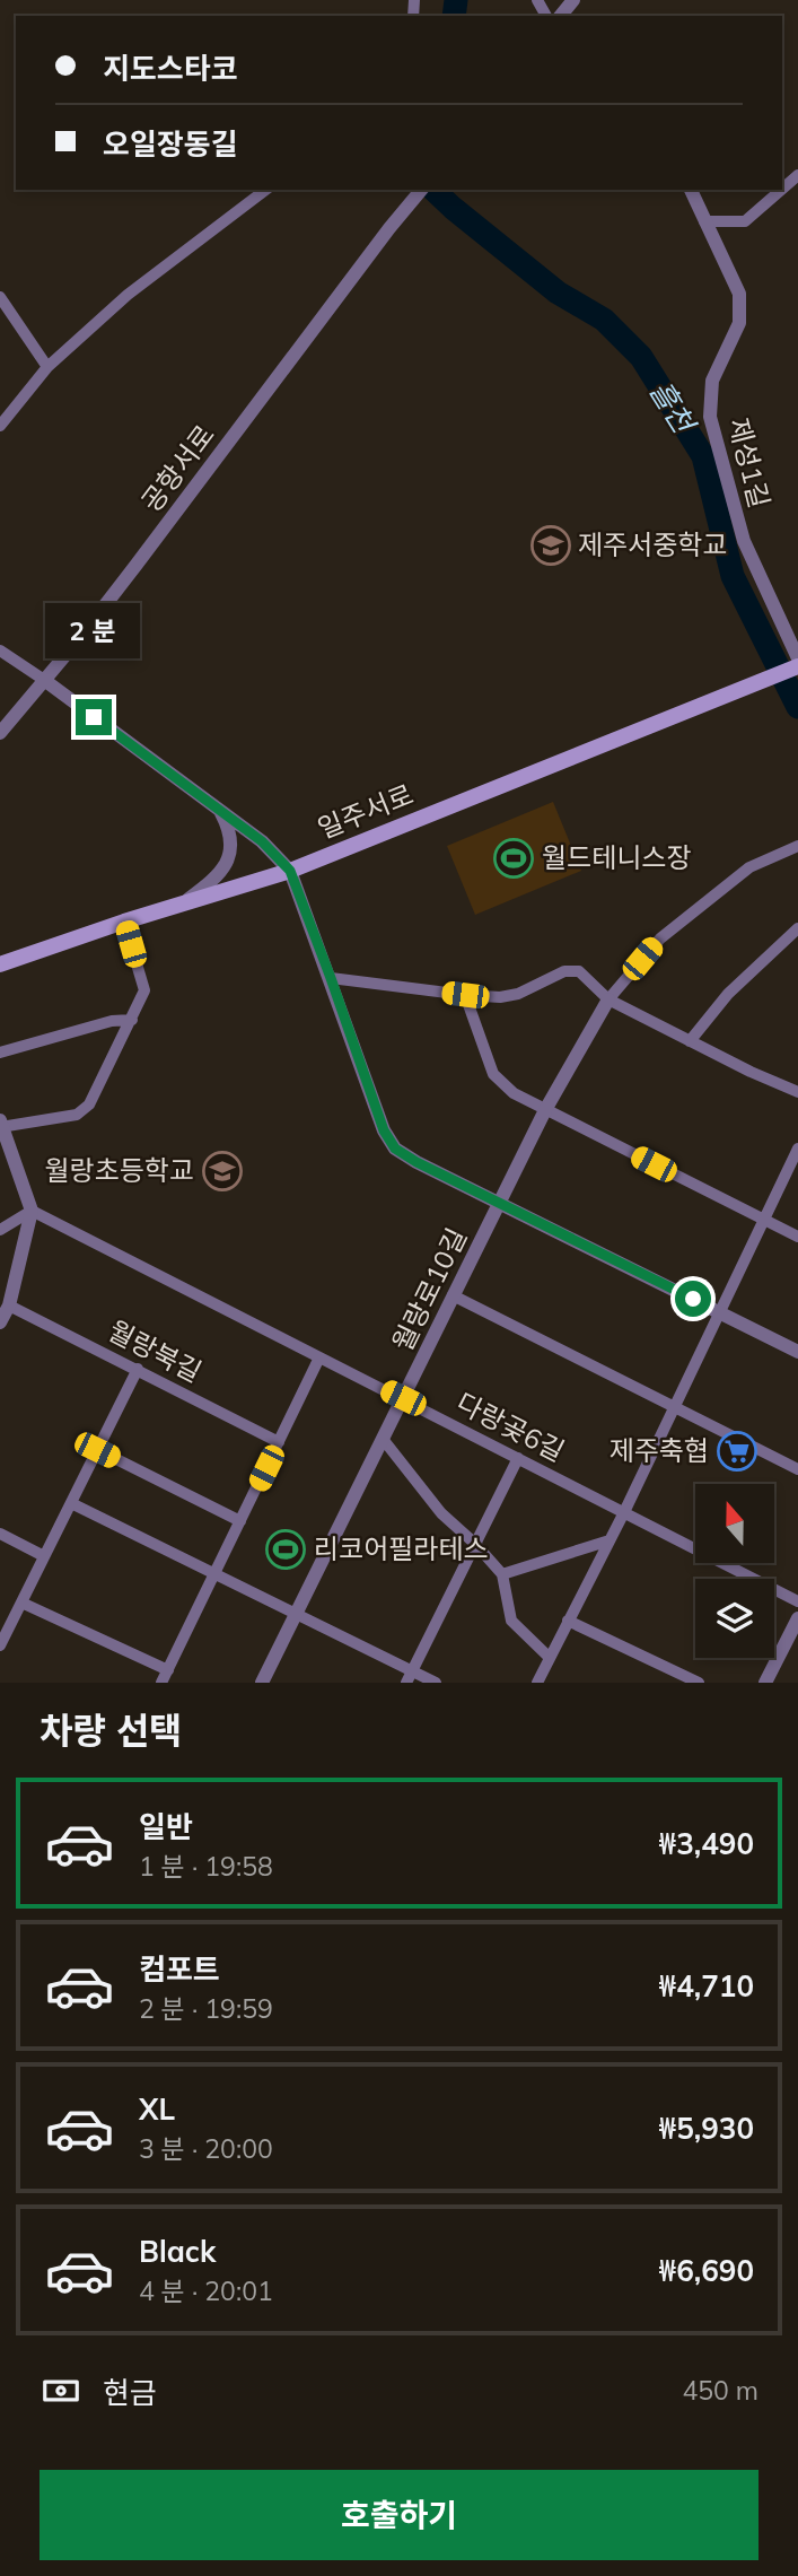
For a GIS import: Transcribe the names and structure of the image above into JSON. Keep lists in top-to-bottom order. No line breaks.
{"streets":{"main road":["일주서로"],"street":["제성1길","공항서로","월랑로10길","월랑북길","다랑곶6길"]},"crossings":[["월랑로10길","다랑곶6길"]],"water":["흘천"],"places":{"school or university":["제주서중학교","월랑초등학교"],"sports":["월드테니스장","리코어필라테스"],"supermarket":["제주축협"]},"north":"top","page":{"banner":["지도스타코","오일장동길"],"bubble":"2 분","heading":"차량 선택","list":[{"name":"일반","note":"1 분 · 19:58","value":"₩3,490"},{"name":"컴포트","note":"2 분 · 19:59","value":"₩4,710"},{"name":"XL","note":"3 분 · 20:00","value":"₩5,930"},{"name":"Black","note":"4 분 · 20:01","value":"₩6,690"}],"pay":["현금","450 m"],"buttons":"호출하기"}}
